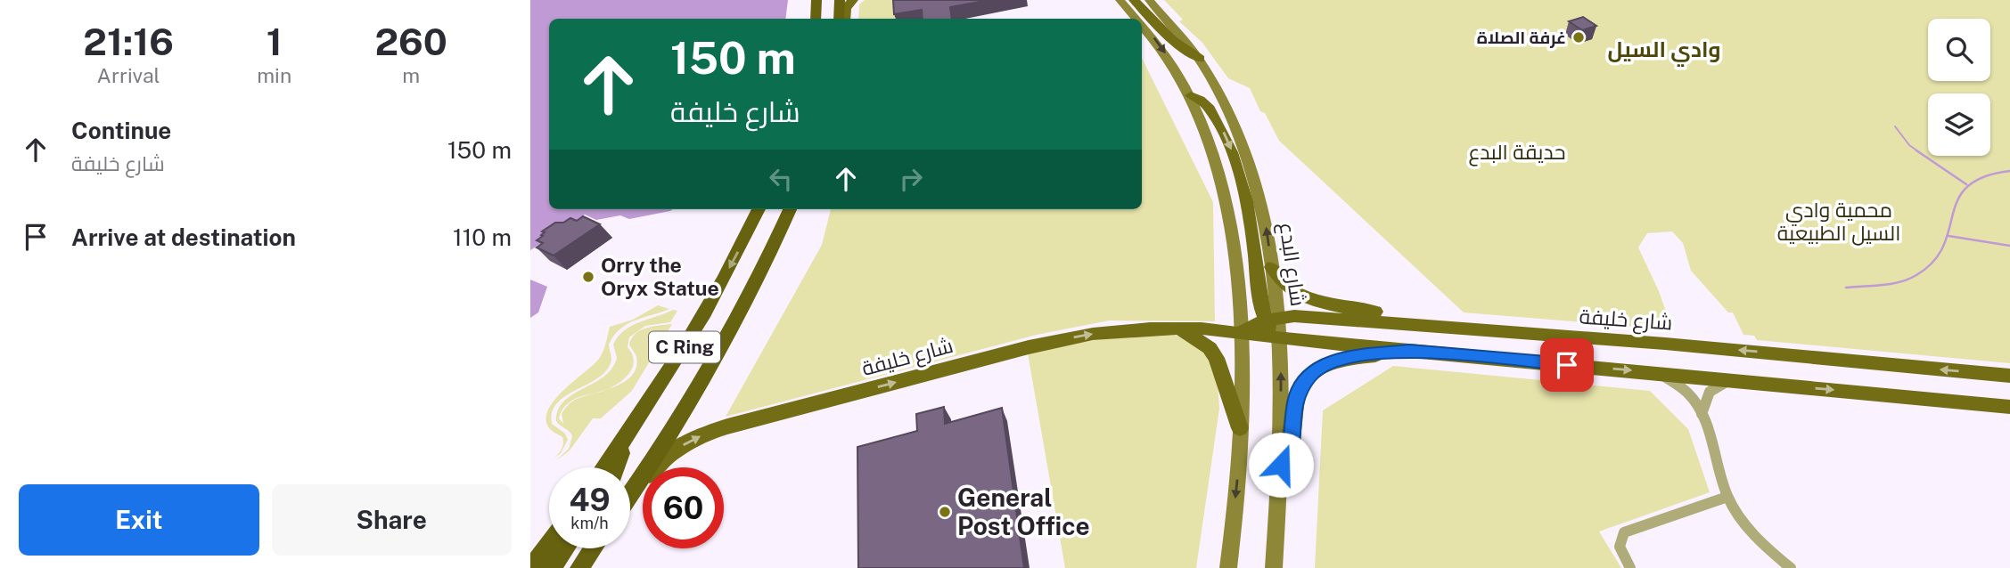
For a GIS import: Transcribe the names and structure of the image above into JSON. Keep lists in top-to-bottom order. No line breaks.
{"streets":{"highway":["C Ring"],"main road":["شارع البدع","شارع خليفة"]},"crossings":[["شارع البدع","شارع خليفة"]],"districts":["وادي السيل"],"parks":["حديقة البدع","محمية وادي السيل الطبيعية"],"places":["غرفة الصلاة","Orry the Oryx Statue","General Post Office"],"page":{"eta":["21:16","Arrival","1","min","260","m"],"turn":["150 m","شارع خليفة"],"list":[{"name":"Continue","note":"شارع خليفة","value":"150 m"},{"name":"Arrive at destination","value":"110 m"}],"speed":"49 km/h","limit":"60","buttons":["Exit","Share"]}}
